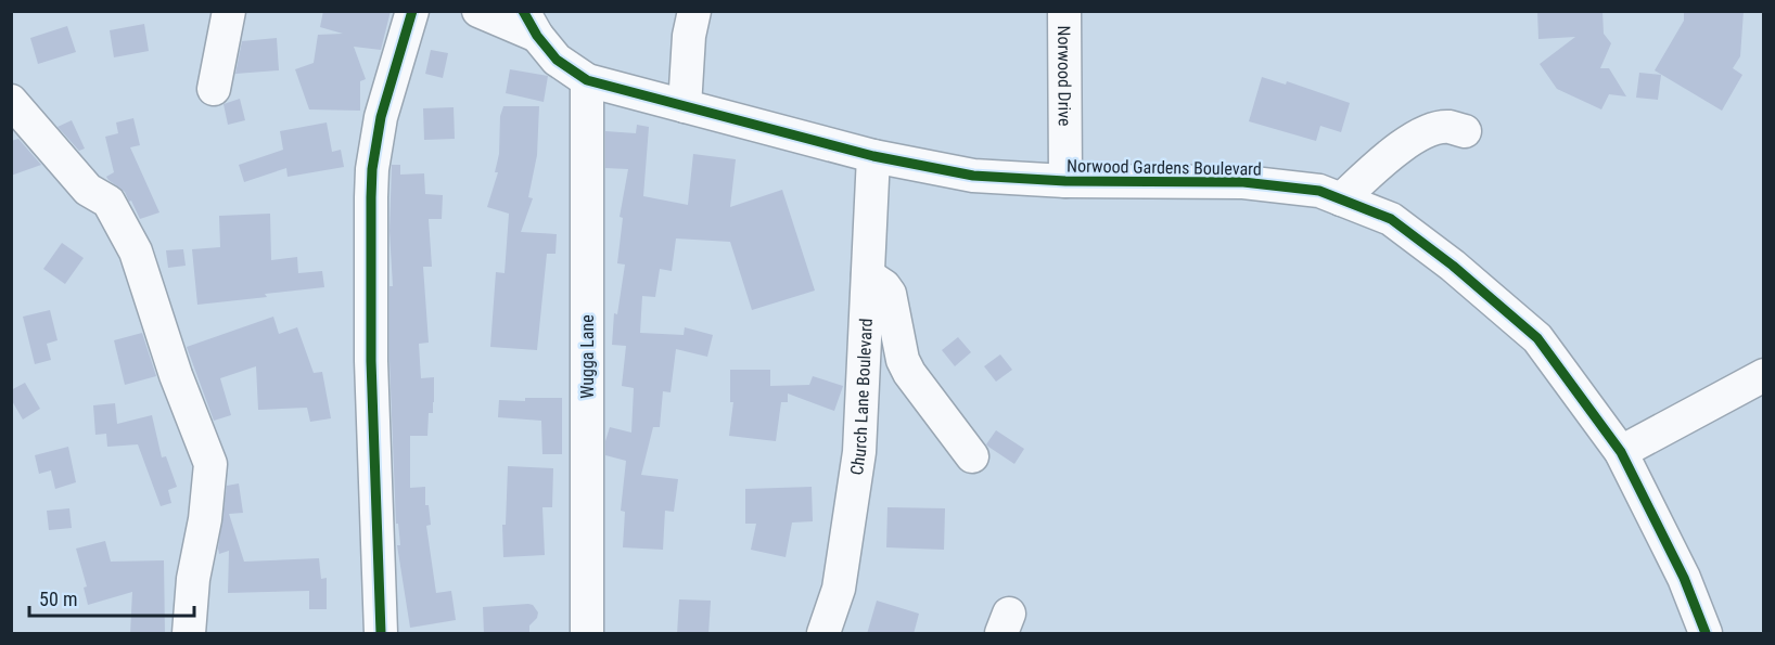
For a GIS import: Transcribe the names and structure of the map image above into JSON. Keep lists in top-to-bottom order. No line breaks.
{"streets":{"street":["Norwood Drive","Norwood Gardens Boulevard","Wugga Lane","Church Lane Boulevard"]},"crossings":[["Norwood Drive","Norwood Gardens Boulevard"],["Norwood Gardens Boulevard","Wugga Lane"],["Norwood Gardens Boulevard","Church Lane Boulevard"]],"scale_bar":"50 m"}
